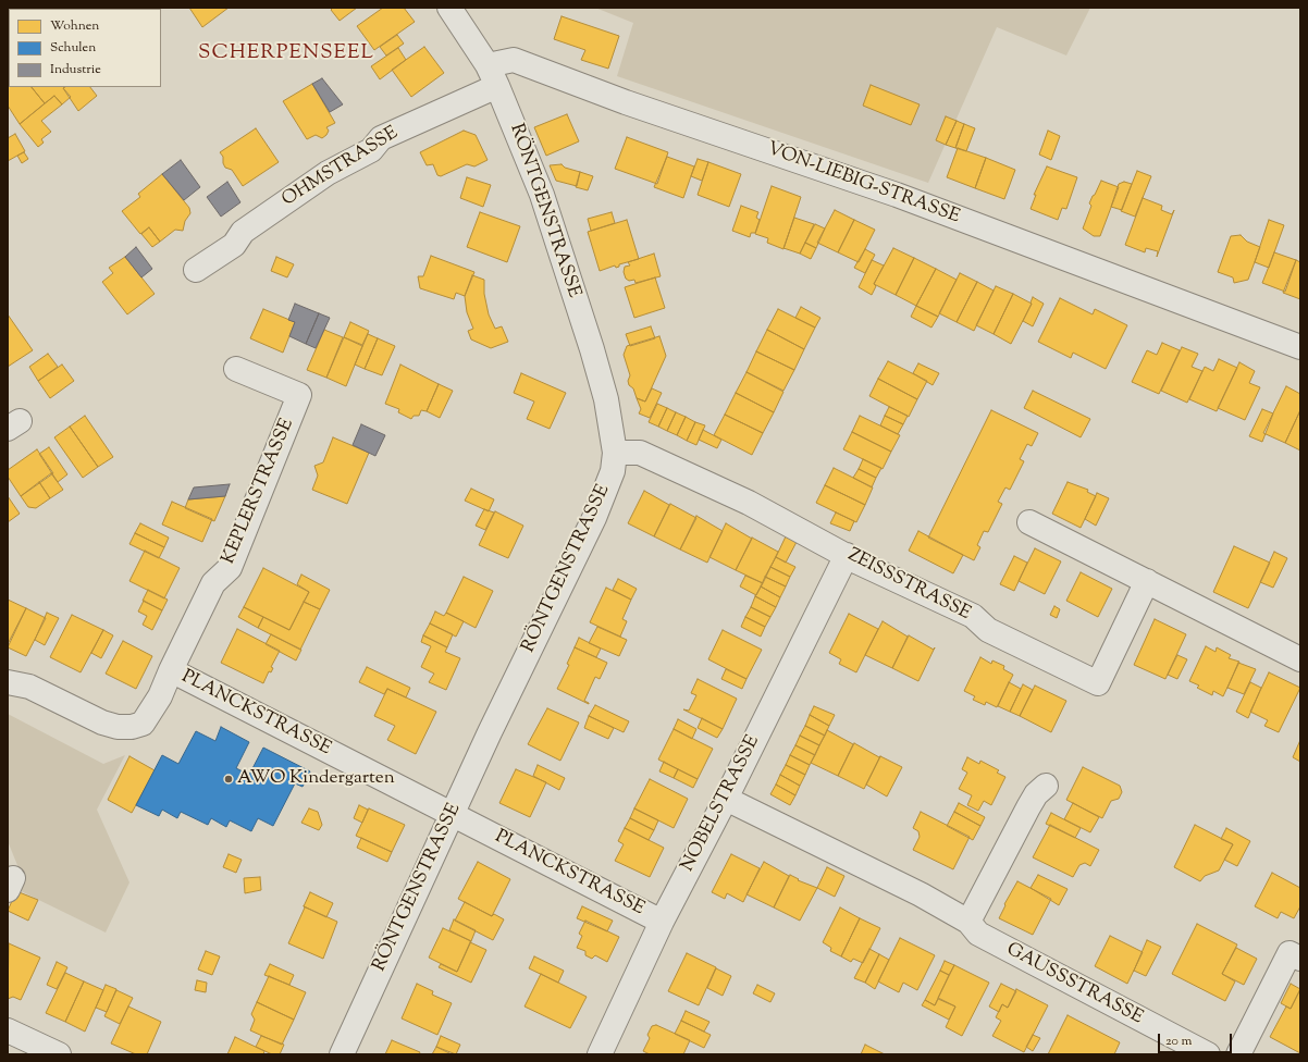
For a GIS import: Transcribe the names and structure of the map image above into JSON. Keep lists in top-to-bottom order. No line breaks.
{"streets":{"street":["OHMSTRASSE","VON-LIEBIG-STRASSE","RÖNTGENSTRASSE","KEPLERSTRASSE","ZEISSSTRASSE","PLANCKSTRASSE","NOBELSTRASSE","GAUSSSTRASSE"]},"crossings":[["OHMSTRASSE","VON-LIEBIG-STRASSE"],["OHMSTRASSE","RÖNTGENSTRASSE"],["VON-LIEBIG-STRASSE","RÖNTGENSTRASSE"],["RÖNTGENSTRASSE","ZEISSSTRASSE"],["RÖNTGENSTRASSE","PLANCKSTRASSE"],["KEPLERSTRASSE","PLANCKSTRASSE"],["ZEISSSTRASSE","NOBELSTRASSE"],["PLANCKSTRASSE","NOBELSTRASSE"],["NOBELSTRASSE","GAUSSSTRASSE"]],"districts":["SCHERPENSEEL"],"places":["AWO Kindergarten"],"legend":["Wohnen","Schulen","Industrie"],"scale_bar":"20 m"}
